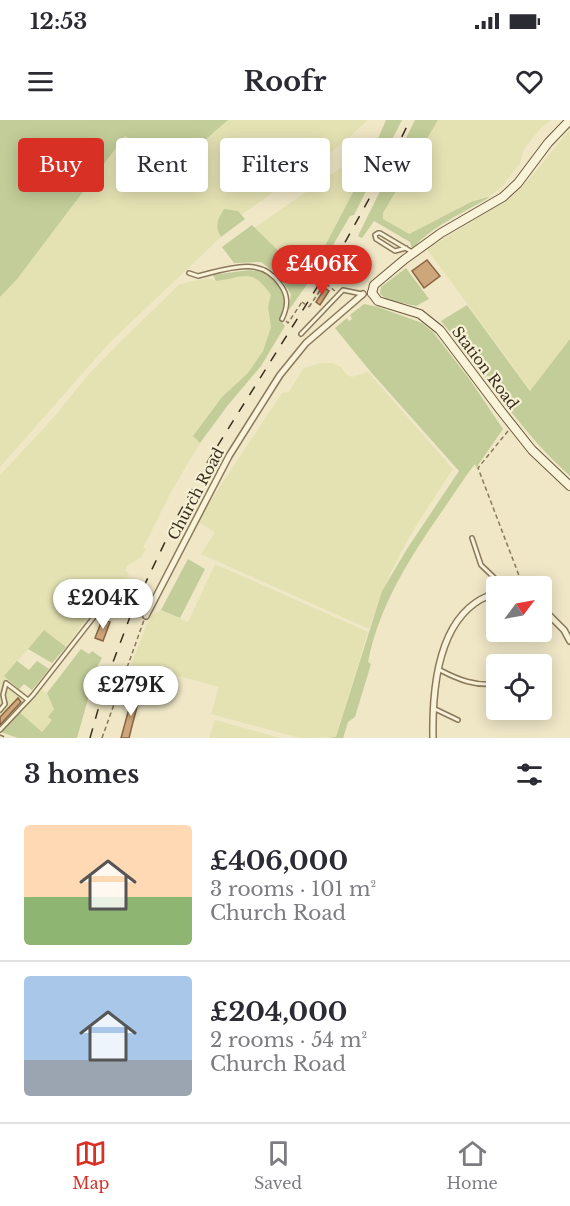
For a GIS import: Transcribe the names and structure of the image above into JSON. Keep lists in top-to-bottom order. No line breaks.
{"streets":{"street":["Station Road","Church Road"]},"crossings":[["Station Road","Church Road"]],"north":"top right","page":{"status":"12:53","header":"Roofr","chip":["Buy","Rent","Filters","New"],"price":["£406K","£204K","£279K"],"heading":"3 homes","list":[{"name":"£406,000","note":"3 rooms · 101 m² · Church Road"},{"name":"£204,000","note":"2 rooms · 54 m² · Church Road"}],"tabs":["Map","Saved","Home"]}}
